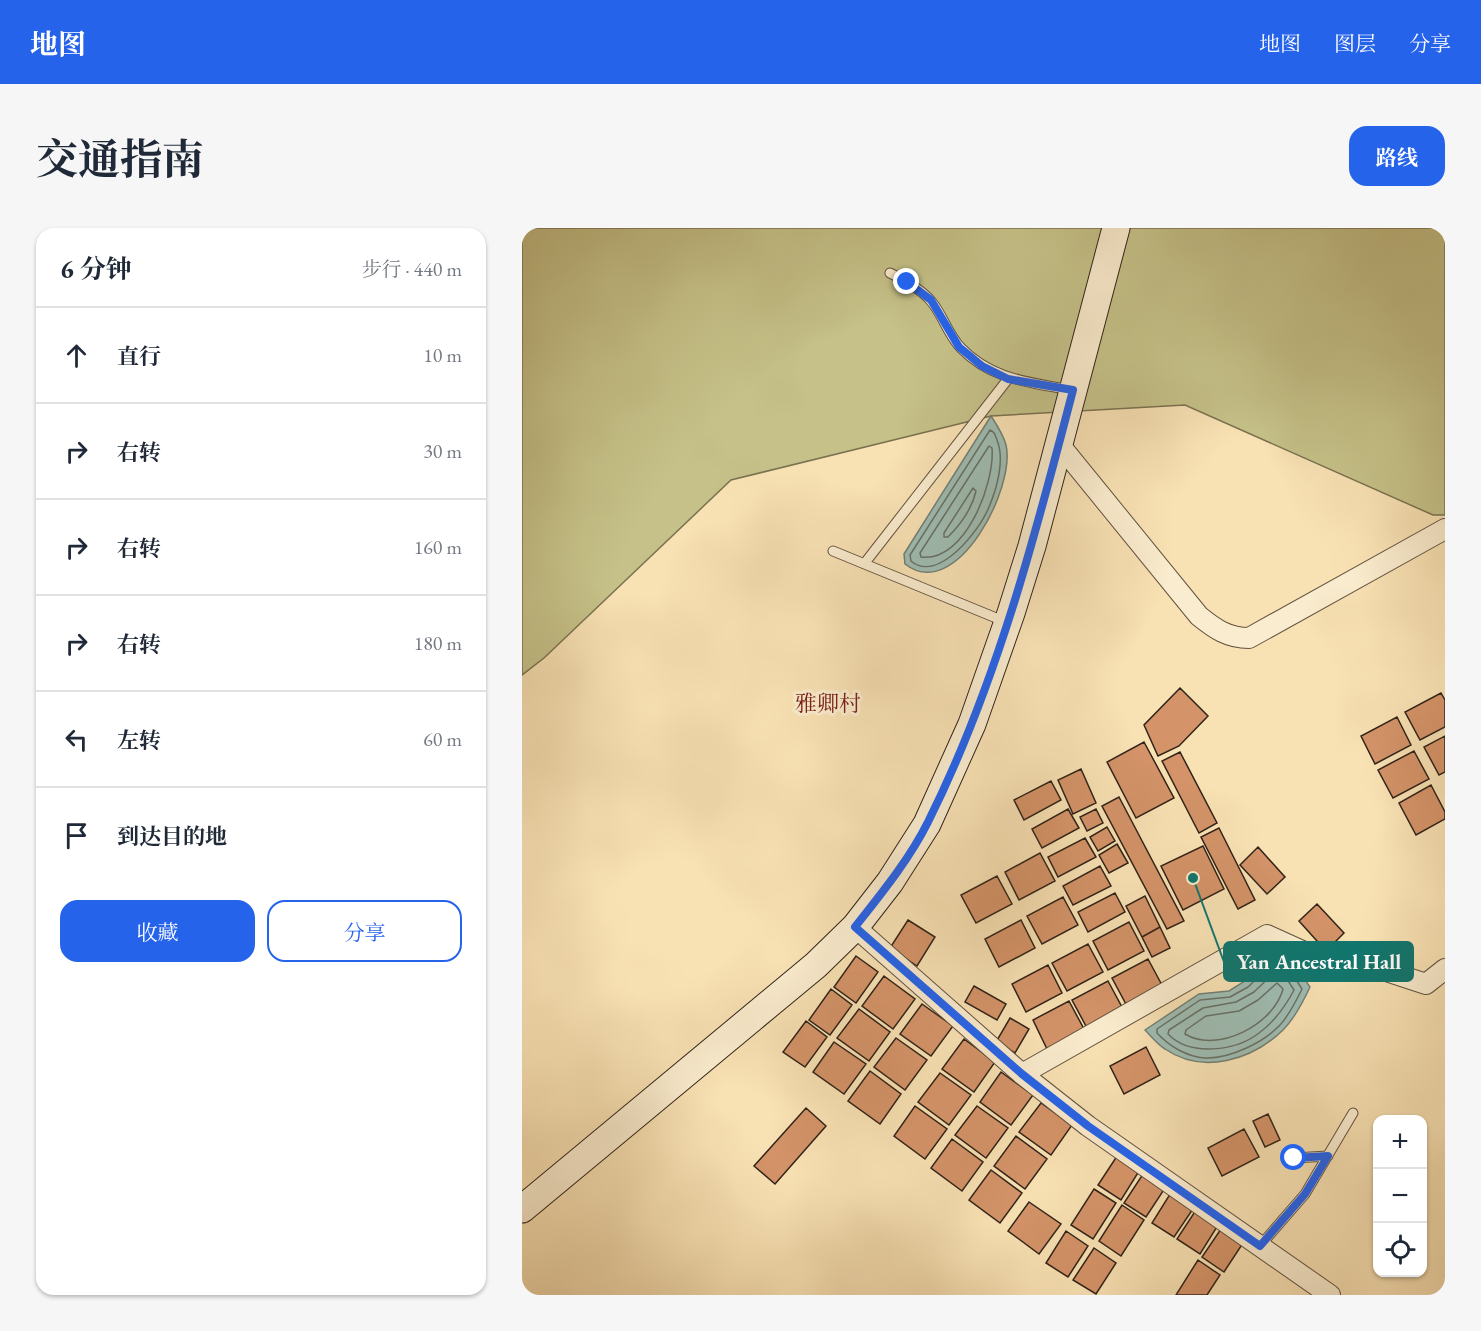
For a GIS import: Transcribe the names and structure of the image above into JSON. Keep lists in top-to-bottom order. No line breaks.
{"districts":["雅卿村"],"places":["Yan Ancestral Hall"],"page":{"header":"地图","nav":["地图","图层","分享"],"title":"交通指南","buttons":["路线",["收藏","分享"]],"heading":["6 分钟","步行 · 440 m"],"list":[["直行","10 m"],["右转","30 m"],["右转","160 m"],["右转","180 m"],["左转","60 m"],"到达目的地"],"map_buttons":["+","−"]}}
